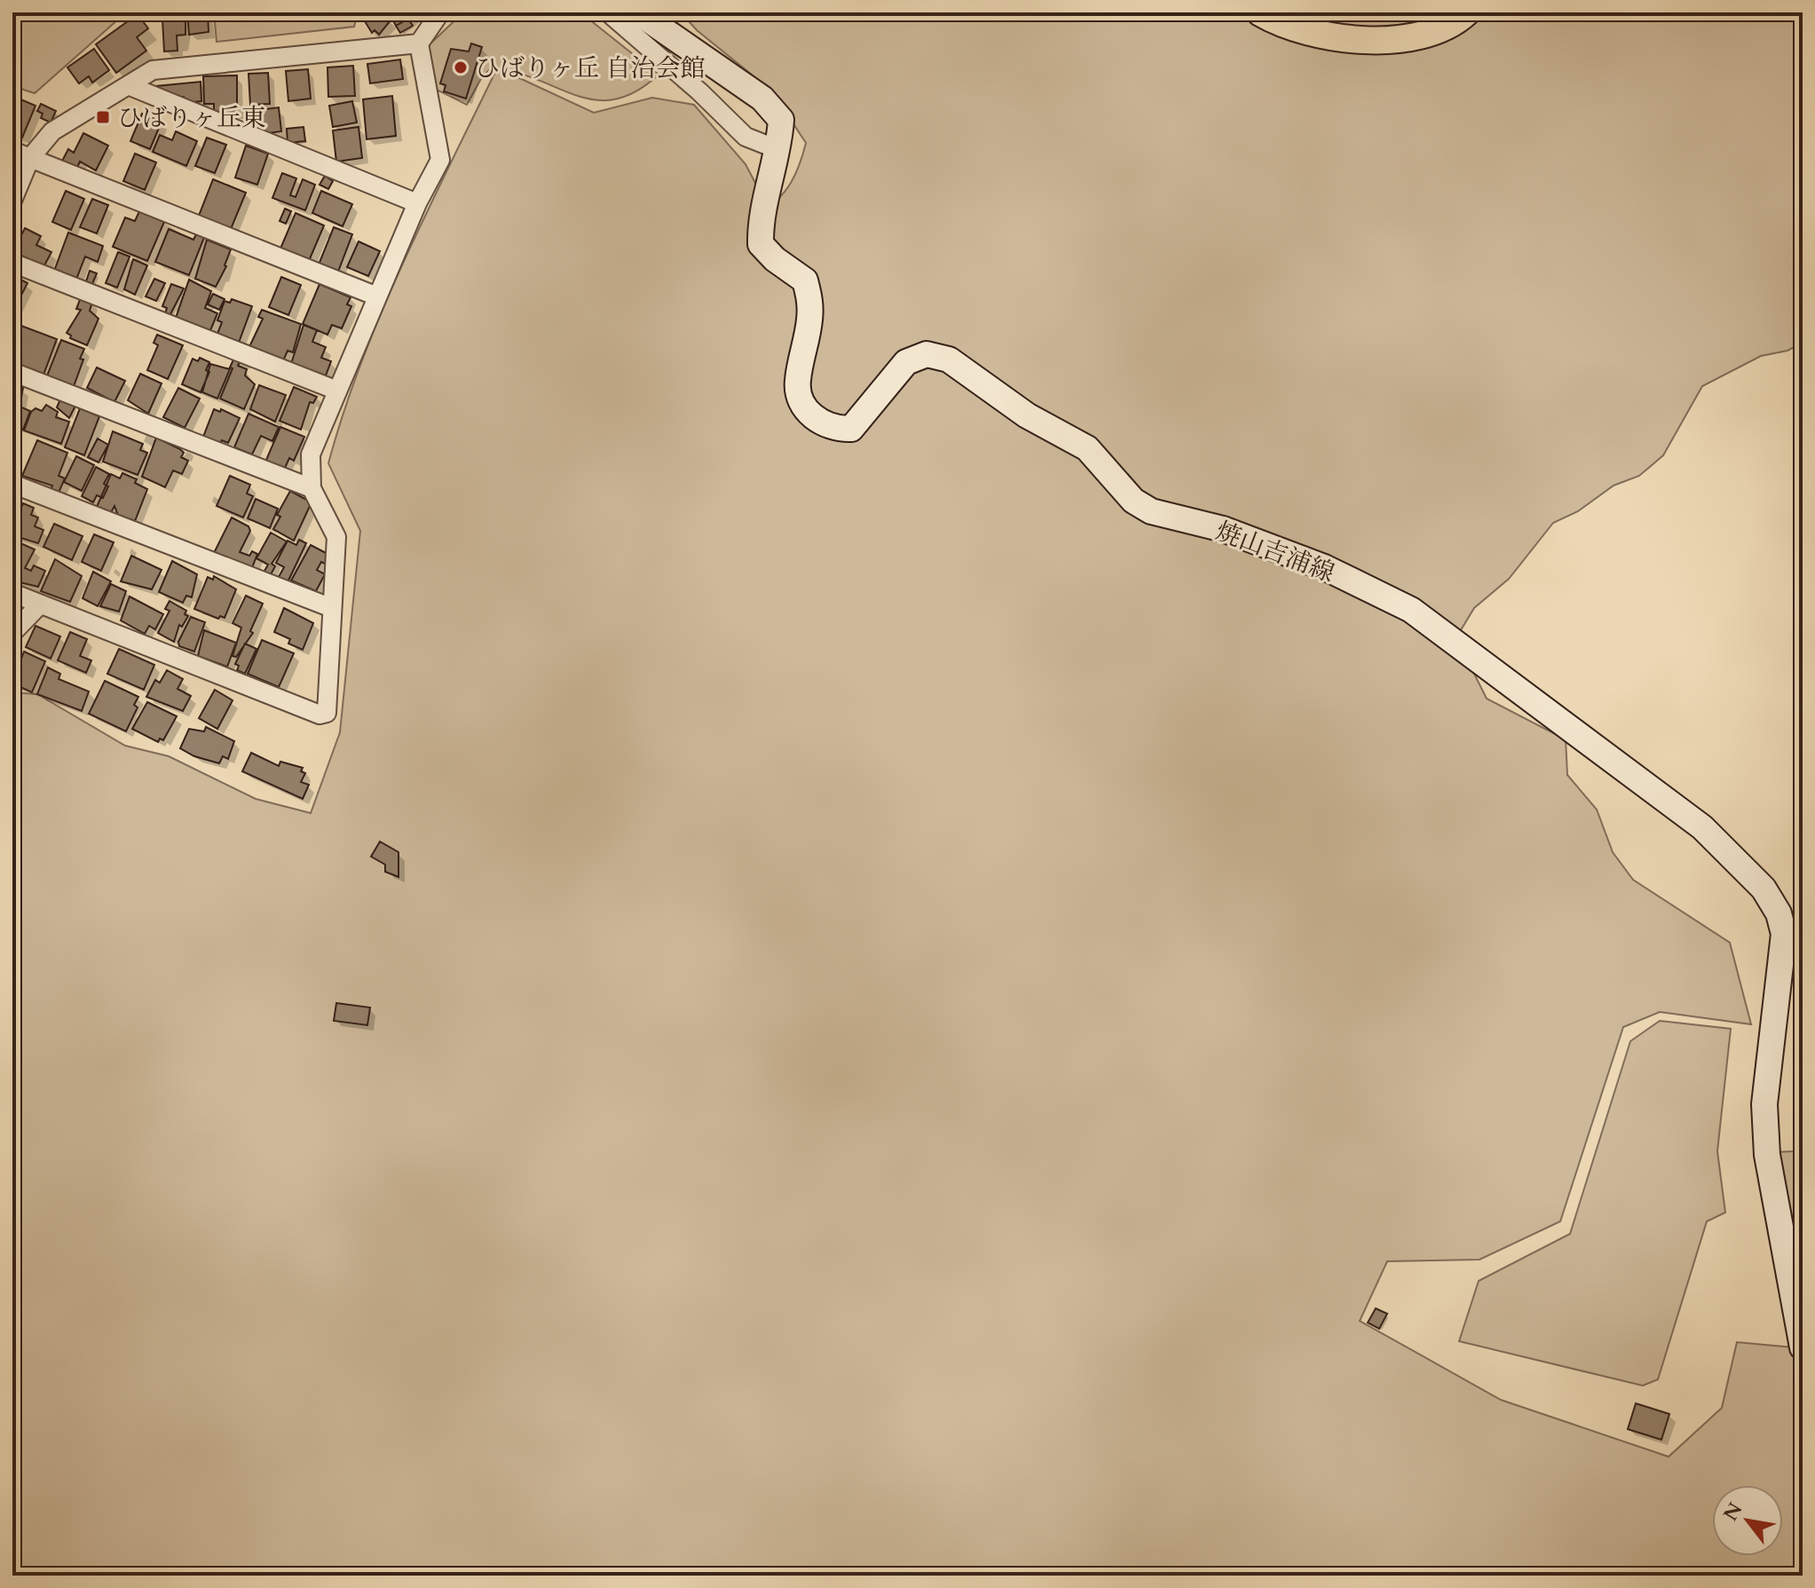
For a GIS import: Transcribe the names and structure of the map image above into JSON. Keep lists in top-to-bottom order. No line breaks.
{"streets":{"main road":["焼山吉浦線"]},"places":{"other":["ひばりヶ丘 自治会館"],"transit":["ひばりヶ丘東"]},"north":"top left"}
